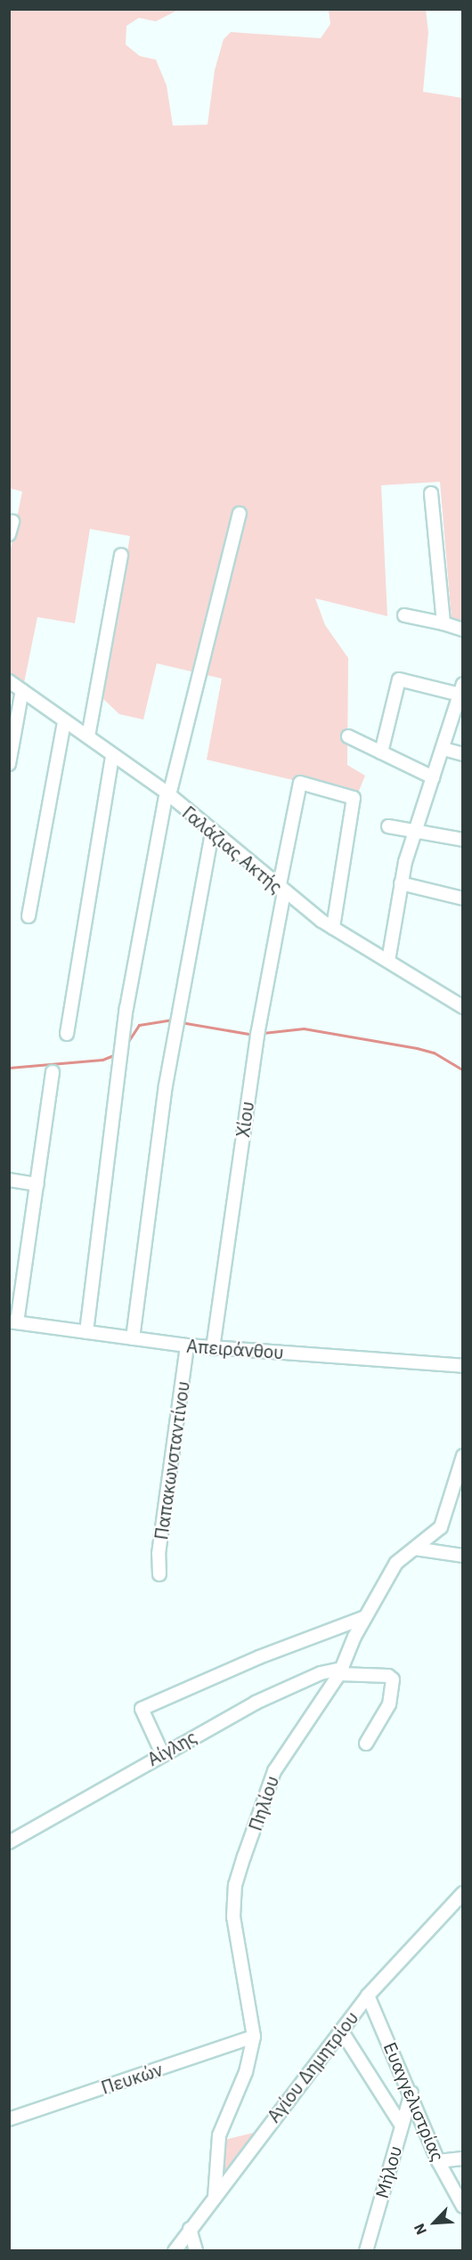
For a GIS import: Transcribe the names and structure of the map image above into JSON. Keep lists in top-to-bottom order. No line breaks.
{"streets":{"street":["Γαλάζιας Ακτής","Χίου","Απειράνθου","Παπακωνσταντίνου","Αίγλης","Πηλίου","Αγίου Δημητρίου","Πευκών","Ευαγγελιστρίας","Μήλου"]},"crossings":[["Γαλάζιας Ακτής","Χίου"],["Χίου","Απειράνθου"],["Απειράνθου","Παπακωνσταντίνου"],["Αίγλης","Πηλίου"],["Πηλίου","Αγίου Δημητρίου"],["Πηλίου","Πευκών"],["Αγίου Δημητρίου","Ευαγγελιστρίας"],["Ευαγγελιστρίας","Μήλου"]],"north":"bottom left"}
